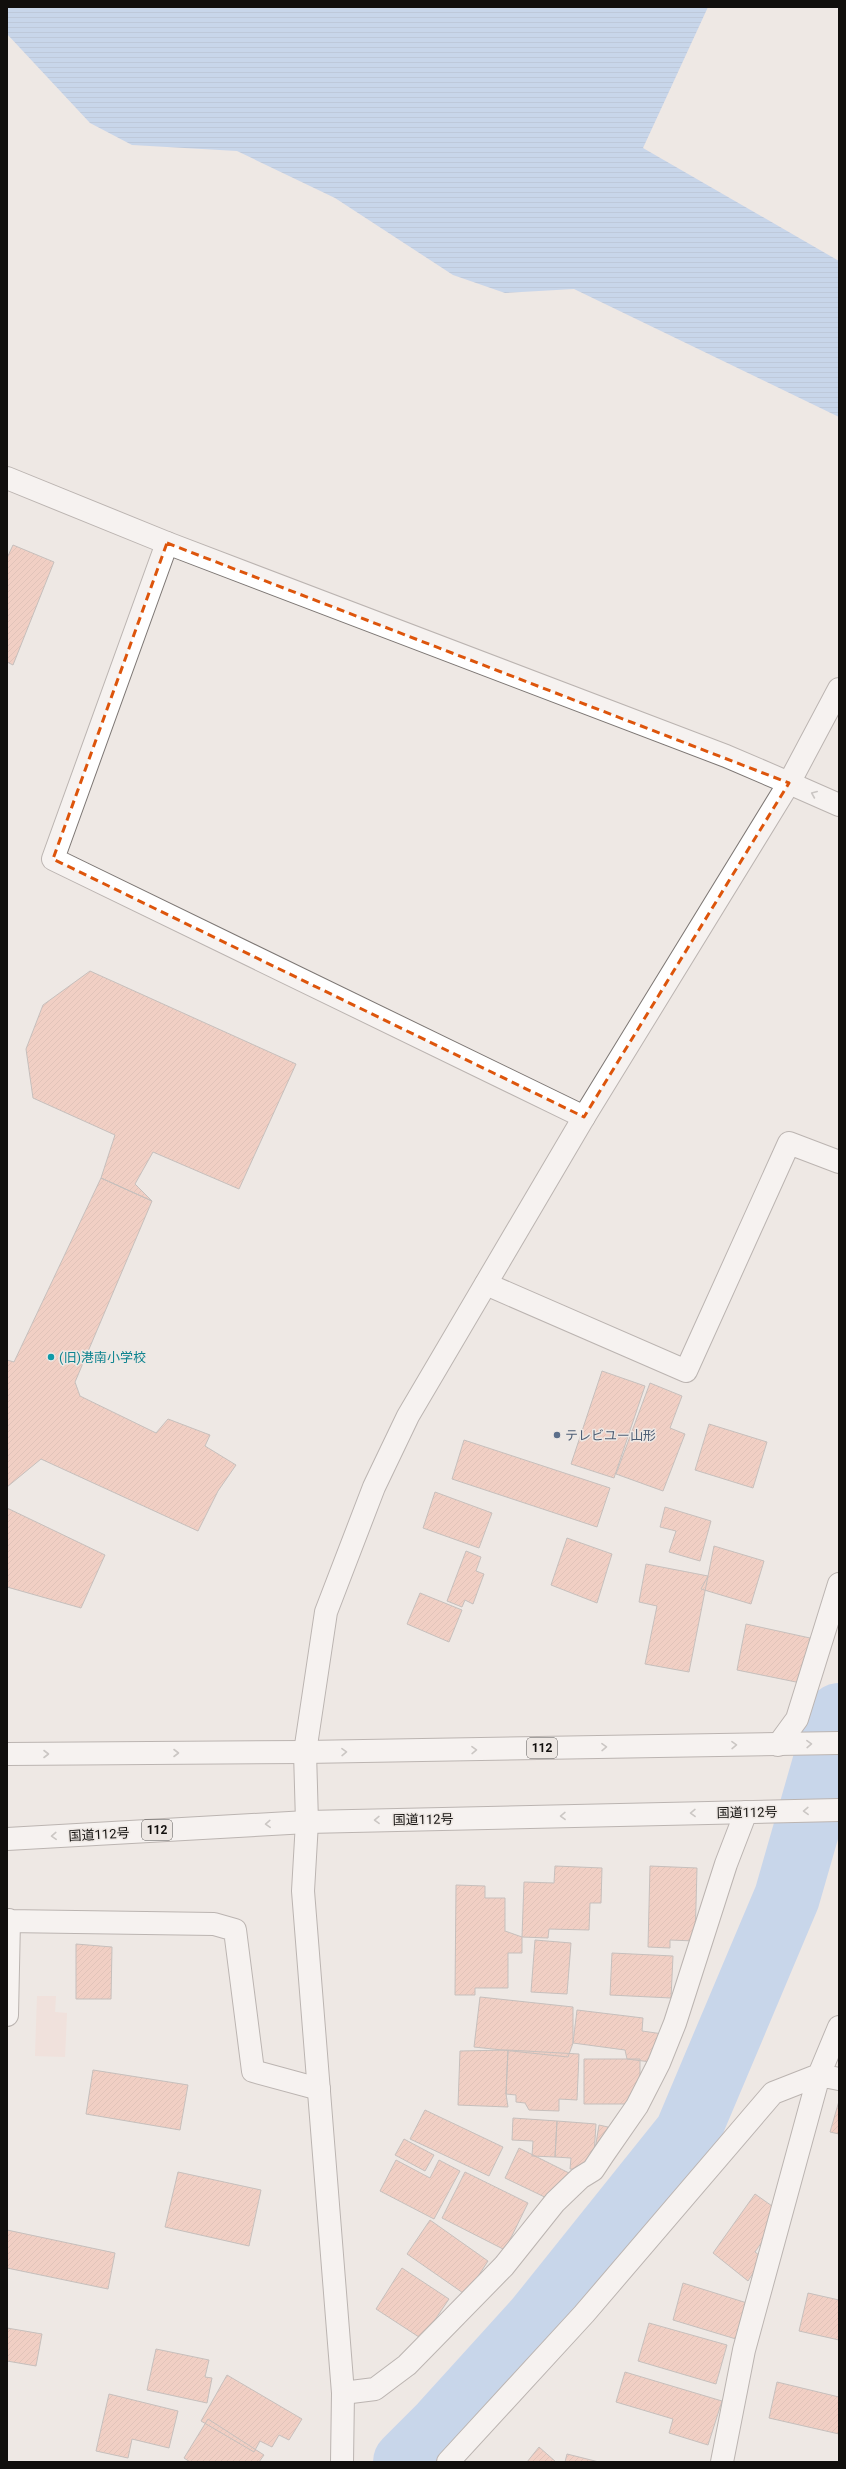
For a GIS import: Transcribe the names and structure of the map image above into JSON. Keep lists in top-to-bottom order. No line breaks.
{"streets":{"main road":["112","国道112号"]},"places":["(旧)港南小学校","テレビユー山形"]}
